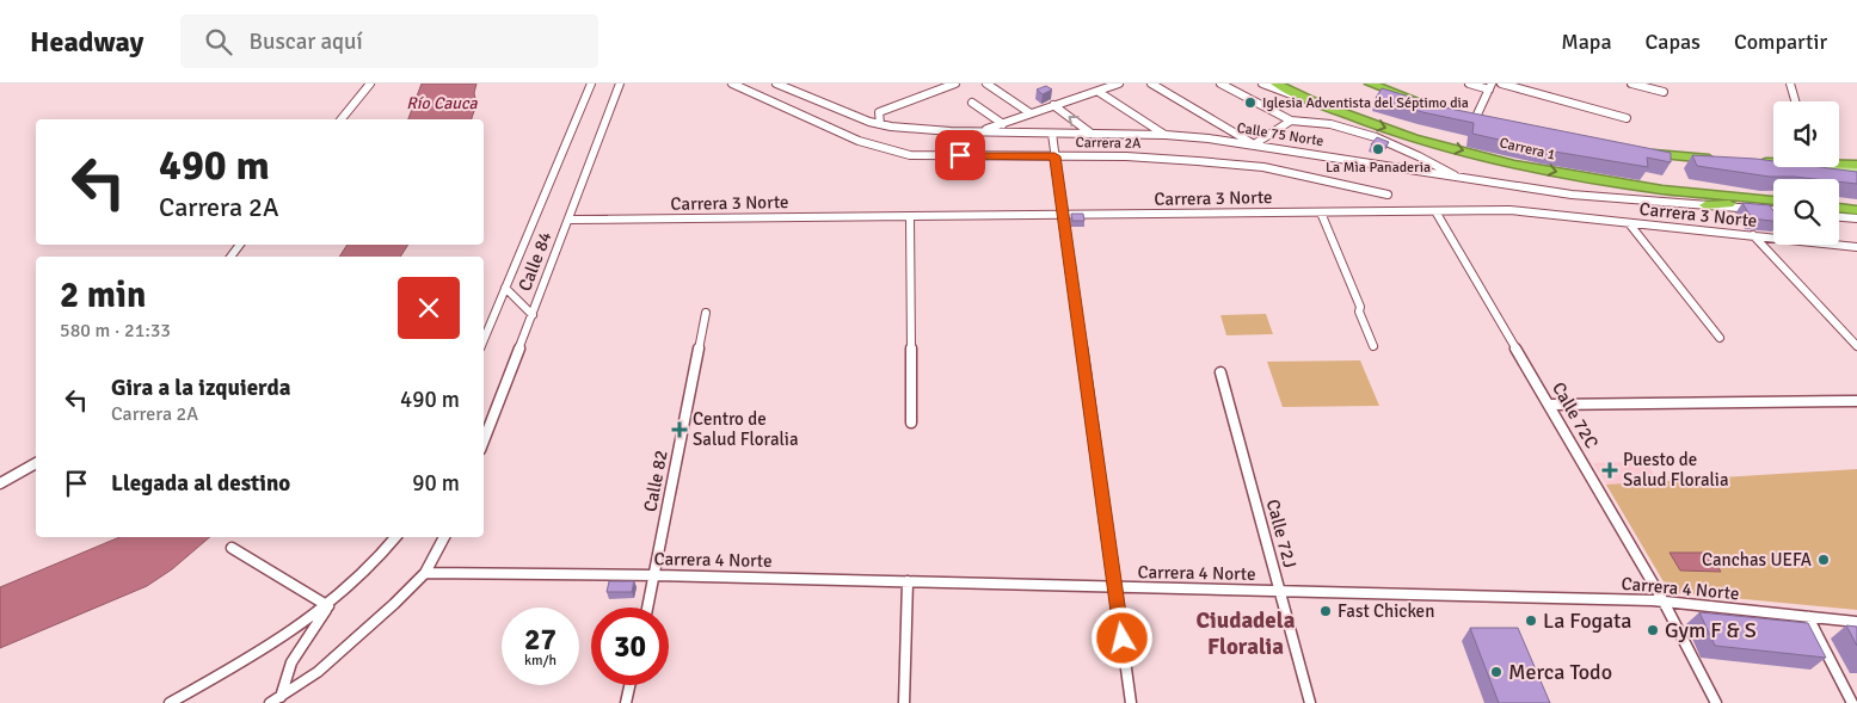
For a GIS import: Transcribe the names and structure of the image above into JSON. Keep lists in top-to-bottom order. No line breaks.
{"streets":{"highway":["Carrera 1"],"street":["Calle 75 Norte","Carrera 2A","Carrera 3 Norte","Calle 84","Calle 72C","Calle 82","Calle 72J","Carrera 4 Norte"]},"crossings":[["Carrera 3 Norte","Calle 84"],["Carrera 3 Norte","Calle 72C"],["Calle 72C","Carrera 4 Norte"],["Calle 82","Carrera 4 Norte"],["Calle 72J","Carrera 4 Norte"]],"districts":["Ciudadela Floralia"],"water":["Río Cauca"],"places":{"other":["Iglesia Adventista del Séptimo dia","La Mìa Panaderia","Canchas UEFA","Fast Chicken","La Fogata","Gym F & S","Merca Todo"],"health":["Centro de Salud Floralia","Puesto de Salud Floralia"]},"page":{"header":"Headway","search":"Buscar aquí","nav":["Mapa","Capas","Compartir"],"turn":["490 m","Carrera 2A"],"heading":["2 min","580 m · 21:33"],"list":[{"name":"Gira a la izquierda","note":"Carrera 2A","value":"490 m"},{"name":"Llegada al destino","value":"90 m"}],"speed":"27 km/h","limit":"30"}}
